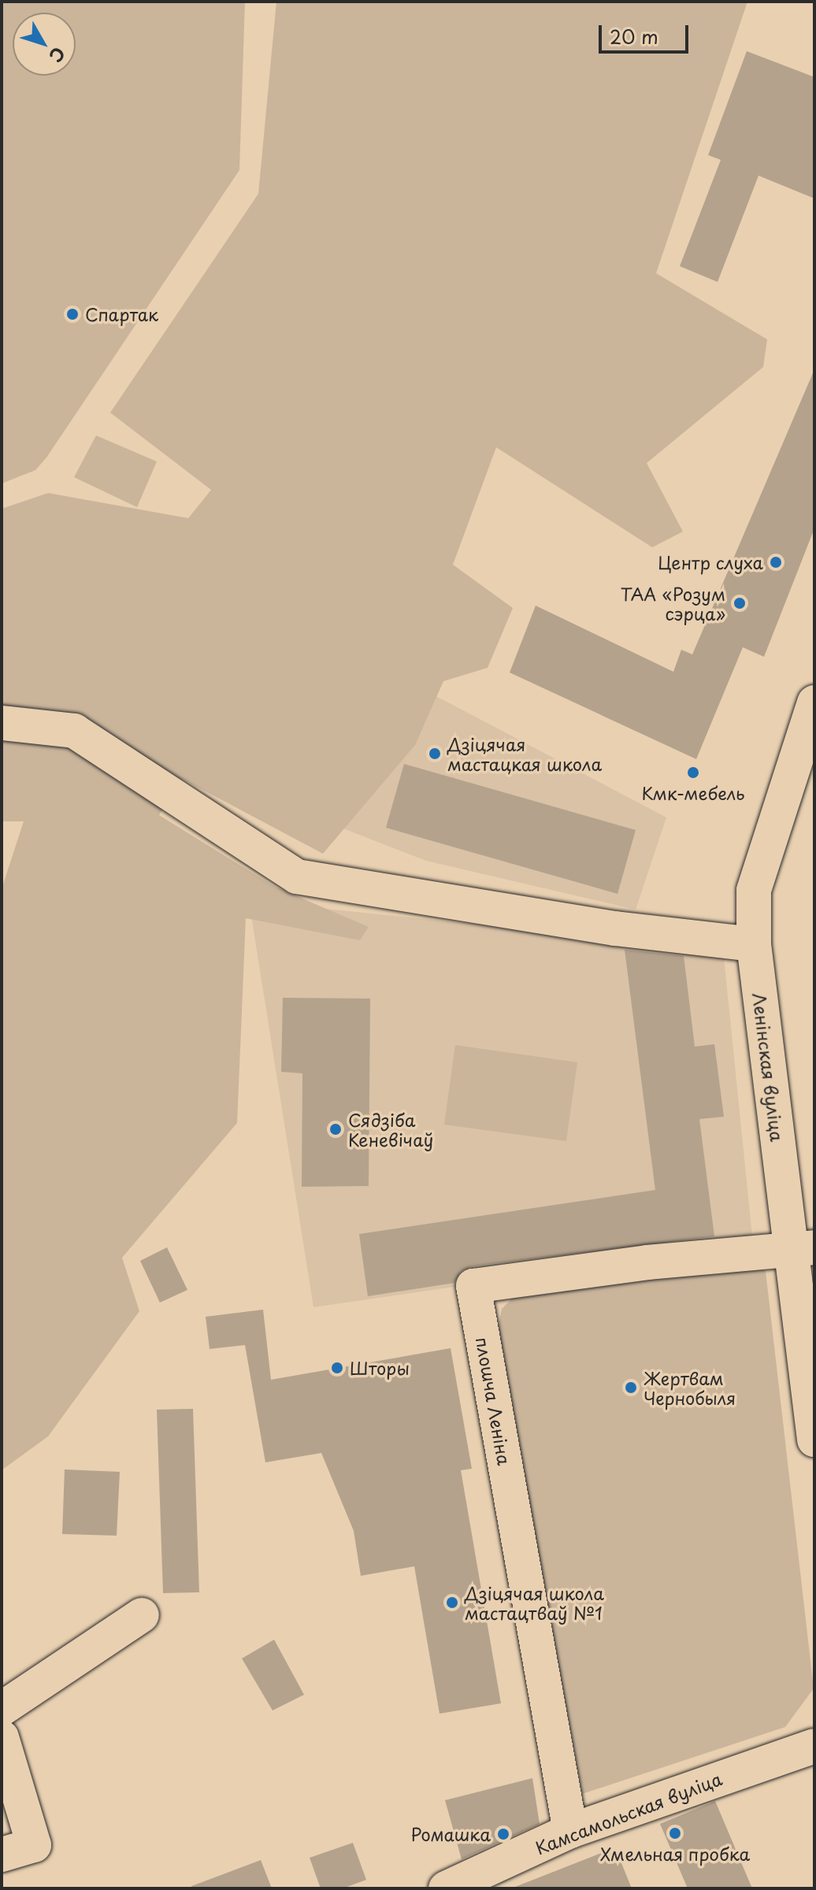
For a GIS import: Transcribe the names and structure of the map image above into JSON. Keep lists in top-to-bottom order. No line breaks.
{"streets":{"main road":["Ленінская вуліца","плошча Леніна","Камсамольская вуліца"]},"crossings":[["Ленінская вуліца","плошча Леніна"],["плошча Леніна","Камсамольская вуліца"]],"places":["Спартак","Центр слуха","ТАА «Розум сэрца»","Дзіцячая мастацкая школа","Кмк-мебель","Сядзіба Кеневічаў","Шторы","Жертвам Чернобыля","Дзіцячая школа мастацтваў №1","Хмельная пробка","Ромашка"],"scale_bar":"20 m","north":"bottom right"}
